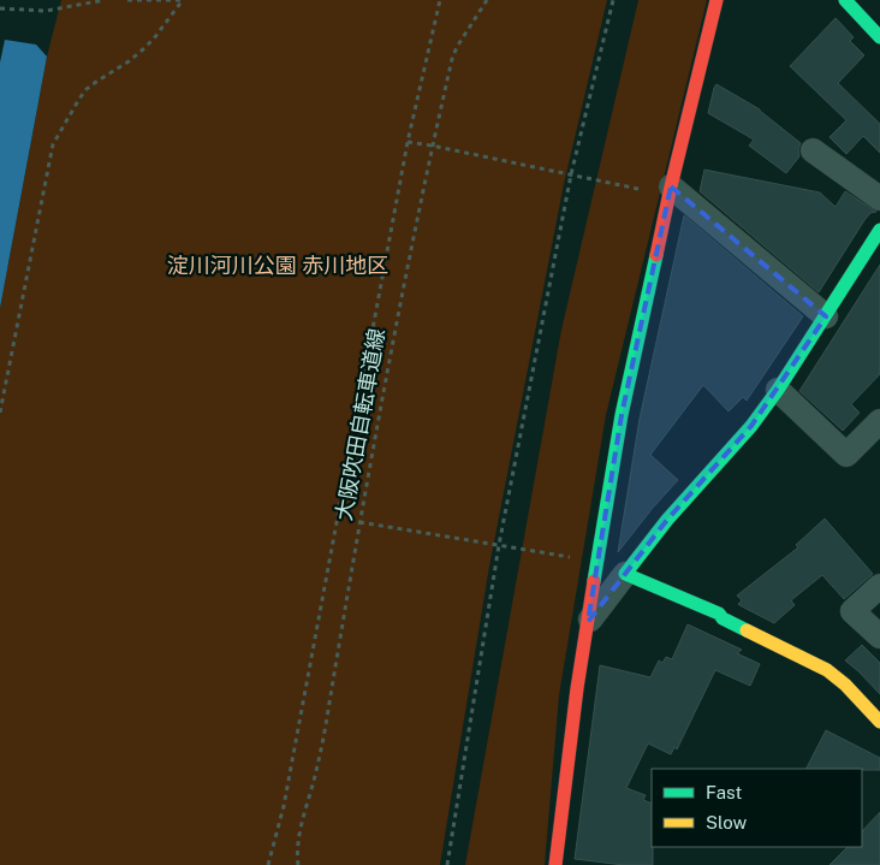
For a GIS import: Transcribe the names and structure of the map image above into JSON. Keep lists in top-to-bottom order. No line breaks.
{"streets":{"path":["大阪吹田自転車道線"]},"parks":["淀川河川公園 赤川地区"],"legend":["Fast","Slow"]}
